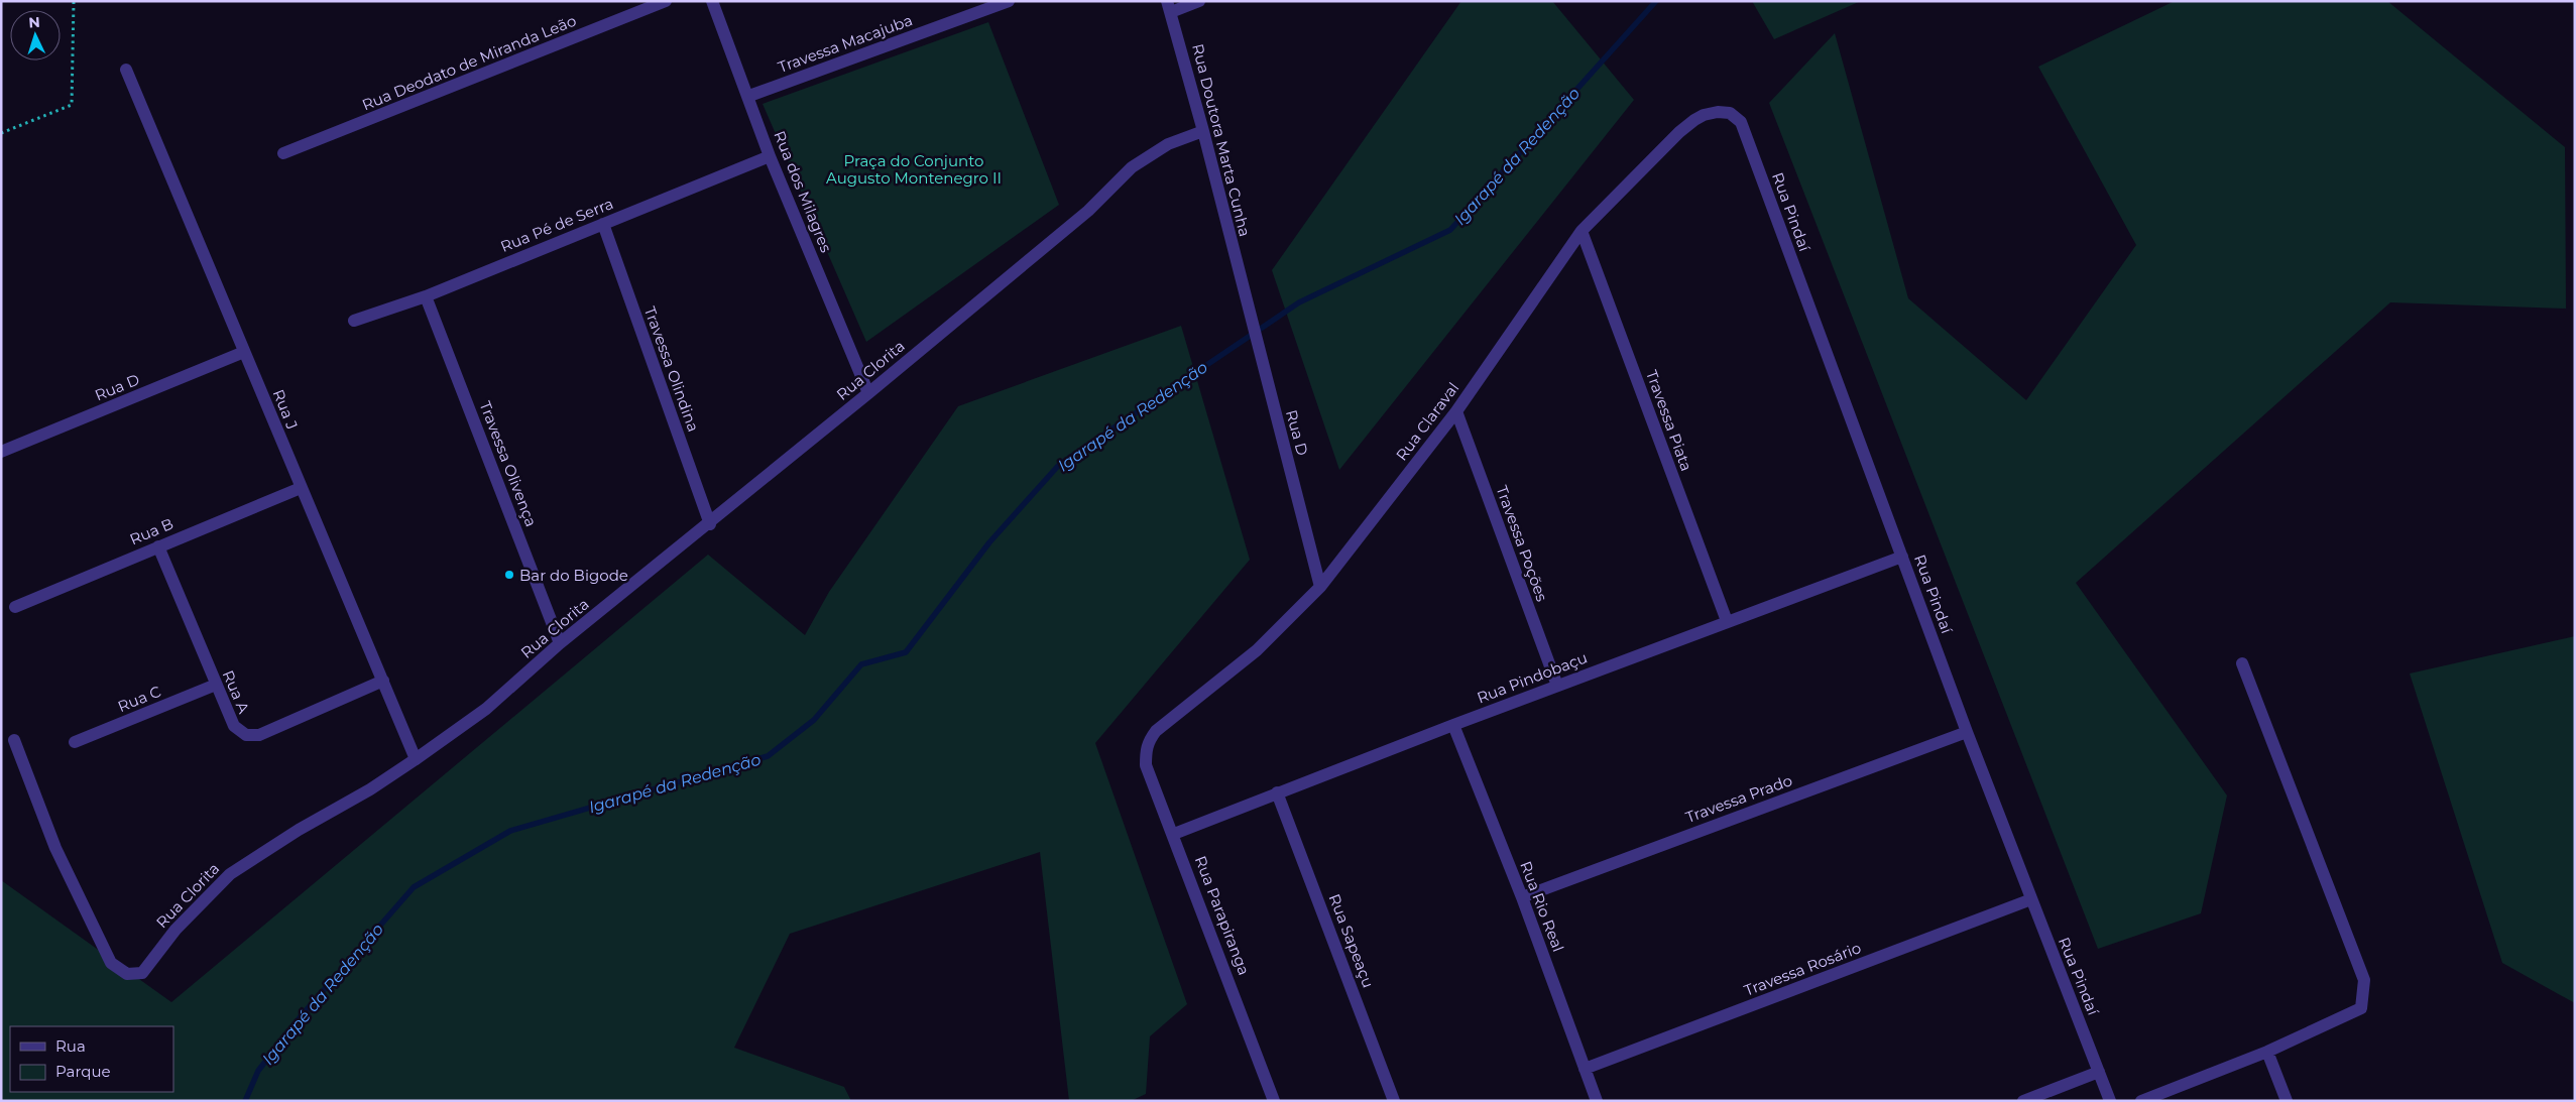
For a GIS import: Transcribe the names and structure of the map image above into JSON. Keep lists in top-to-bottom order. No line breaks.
{"streets":{"street":["Travessa Macajuba","Rua Deodato de Miranda Leão","Rua Doutora Marta Cunha","Rua dos Milagres","Rua Pindaí","Rua Pé de Serra","Travessa Olindina","Rua Clorita","Rua D","Rua J","Travessa Piata","Rua Claraval","Travessa Olivença","Rua B","Travessa Poções","Rua Pindobaçu","Rua A","Rua C","Travessa Prado","Rua Rio Real","Rua Parapiranga","Rua Sapeaçu","Travessa Rosário"]},"crossings":[["Travessa Macajuba","Rua dos Milagres"],["Rua Doutora Marta Cunha","Rua Clorita"],["Rua Doutora Marta Cunha","Rua D"],["Rua dos Milagres","Rua Pé de Serra"],["Rua dos Milagres","Rua Clorita"],["Rua Pindaí","Rua Claraval"],["Rua Pindaí","Rua Pindobaçu"],["Rua Pindaí","Travessa Prado"],["Rua Pindaí","Travessa Rosário"],["Rua Pé de Serra","Travessa Olindina"],["Rua Pé de Serra","Travessa Olivença"],["Travessa Olindina","Rua Clorita"],["Rua Clorita","Rua J"],["Rua Clorita","Travessa Olivença"],["Rua D","Rua J"],["Rua D","Rua Claraval"],["Rua J","Rua B"],["Rua J","Rua A"],["Travessa Piata","Rua Claraval"],["Travessa Piata","Rua Pindobaçu"],["Rua Claraval","Travessa Poções"],["Rua Claraval","Rua Parapiranga"],["Rua B","Rua A"],["Travessa Poções","Rua Pindobaçu"],["Rua Pindobaçu","Rua Rio Real"],["Rua Pindobaçu","Rua Parapiranga"],["Rua Pindobaçu","Rua Sapeaçu"],["Rua A","Rua C"],["Travessa Prado","Rua Rio Real"],["Rua Rio Real","Travessa Rosário"]],"water":["Igarapé da Redenção"],"parks":["Praça do Conjunto Augusto Montenegro II"],"places":["Bar do Bigode"],"legend":["Rua","Parque"],"north":"top"}
